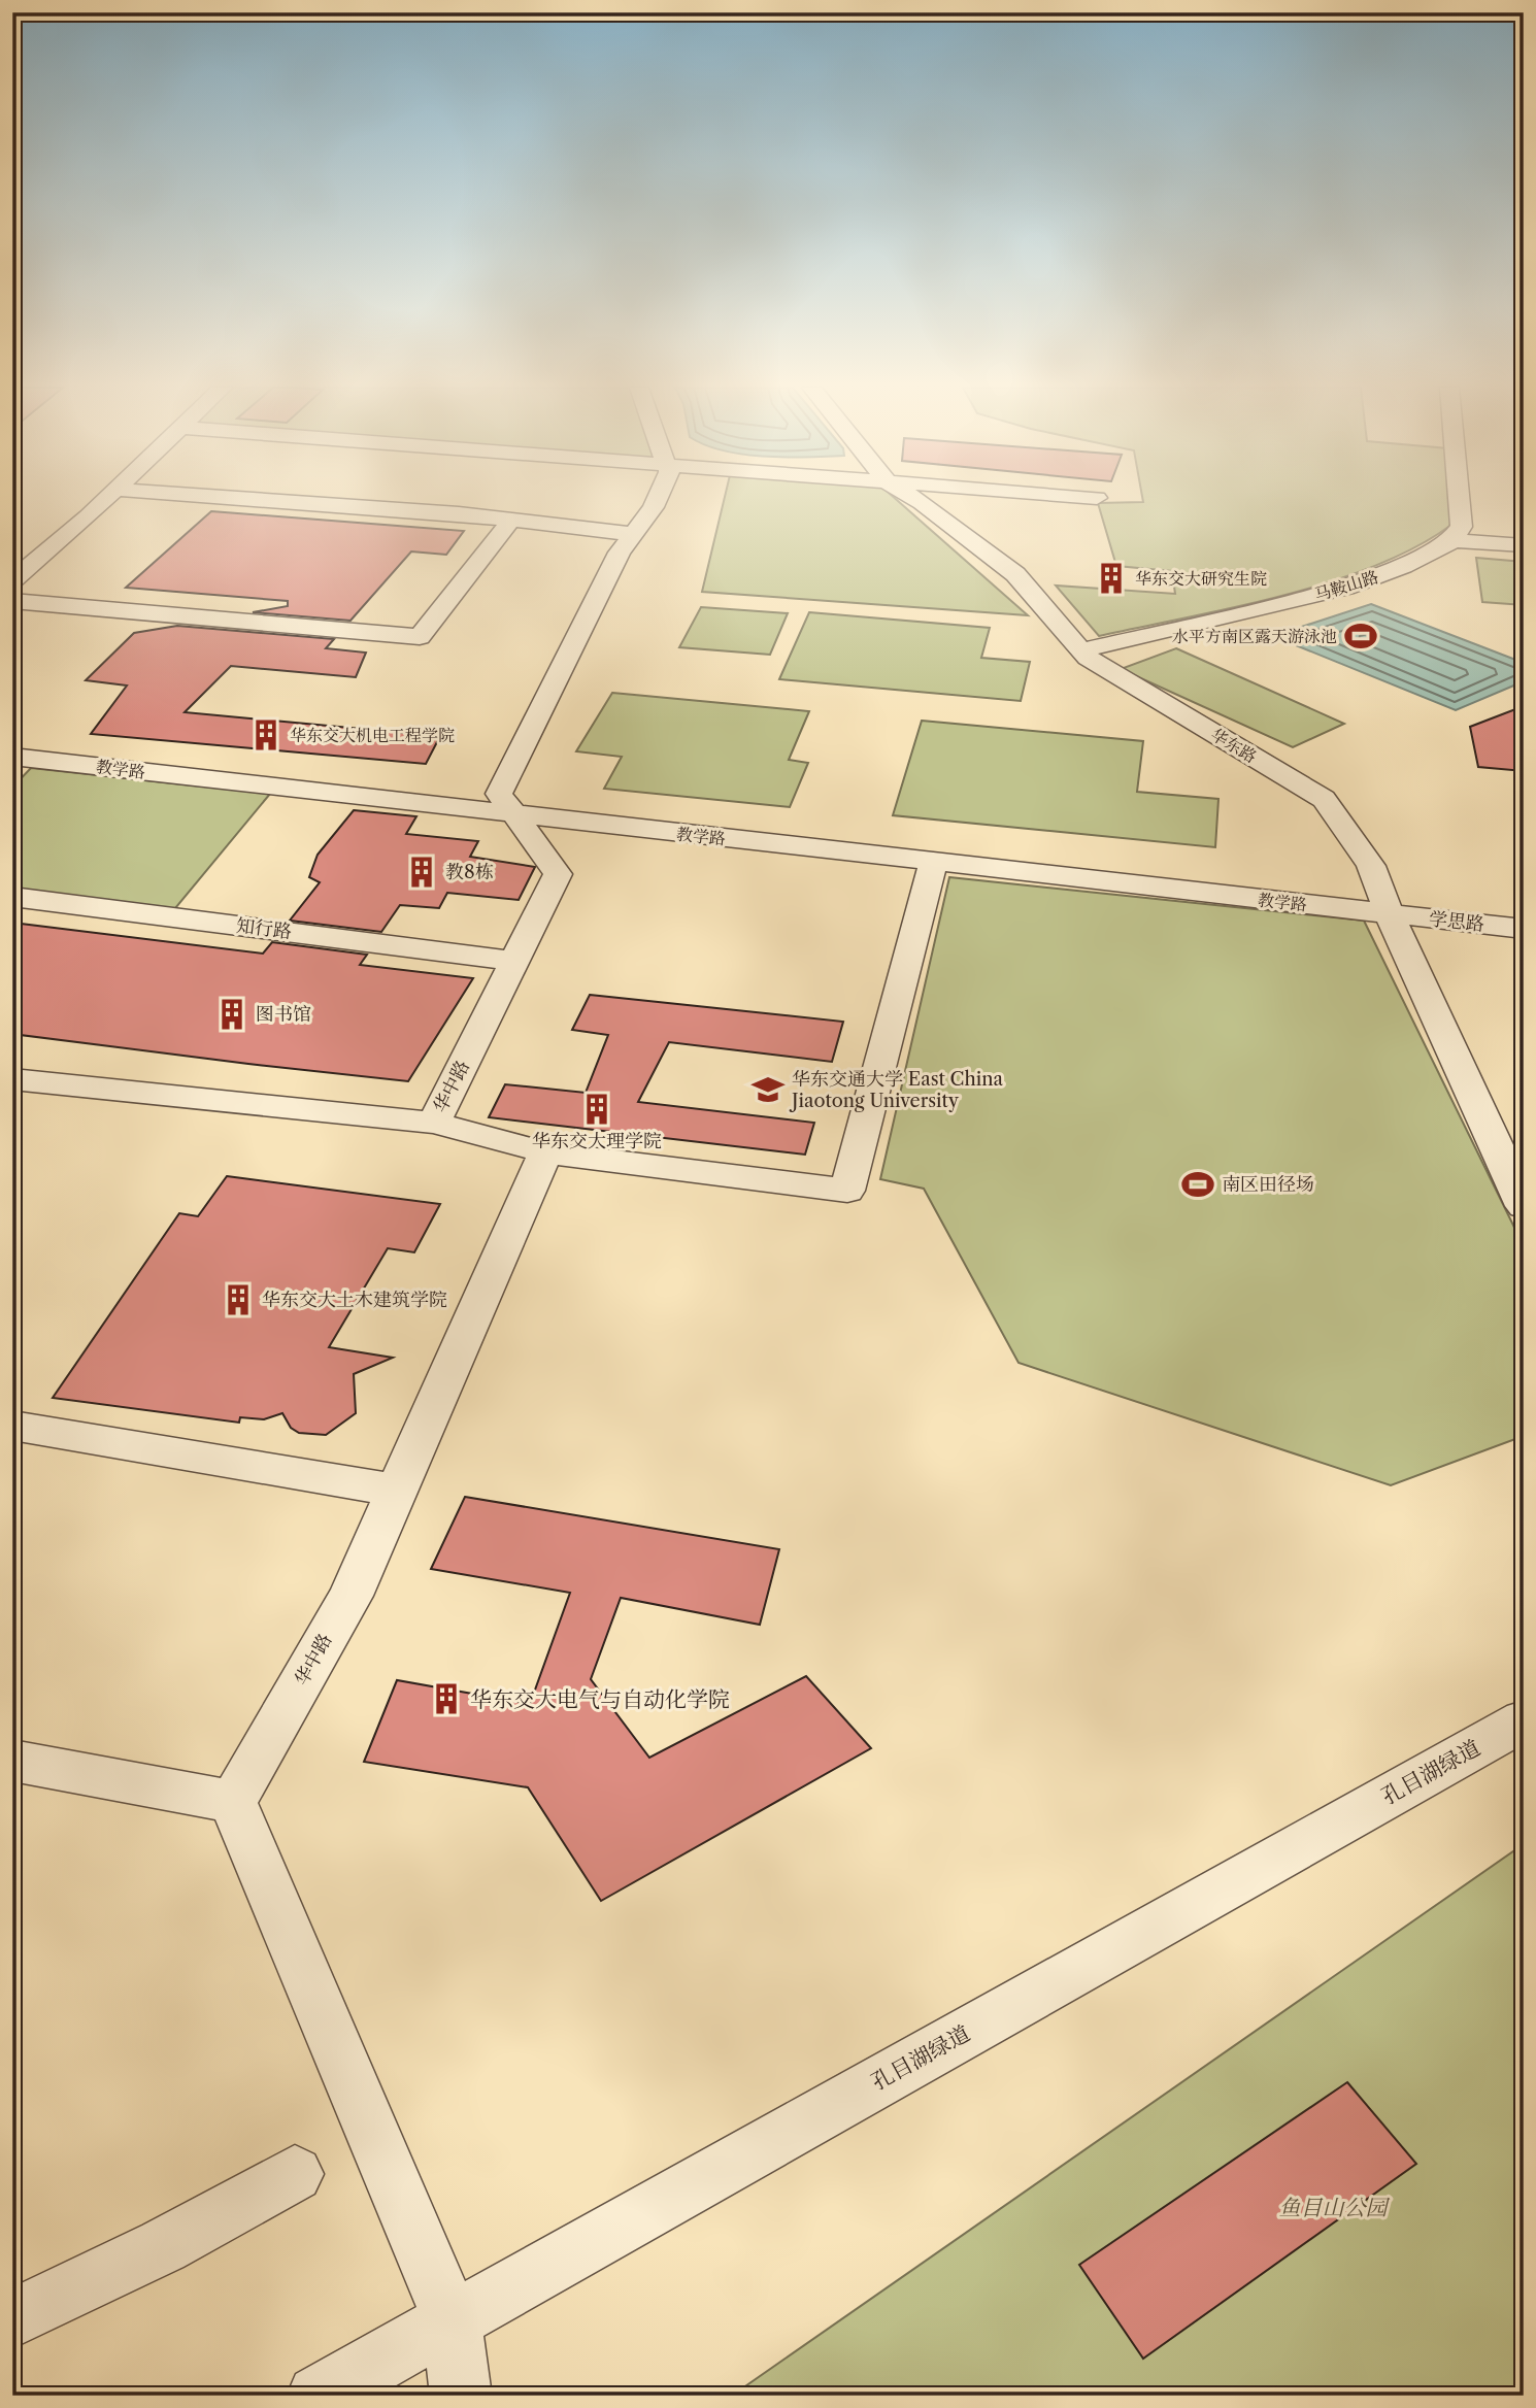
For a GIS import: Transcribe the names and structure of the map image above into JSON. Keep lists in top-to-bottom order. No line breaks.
{"streets":{"street":["马鞍山路","华东路","教学路","学思路","知行路","华中路","孔目湖绿道"]},"crossings":[["马鞍山路","华东路"],["华东路","教学路"],["华东路","学思路"],["教学路","学思路"],["教学路","华中路"],["知行路","华中路"]],"parks":["鱼目山公园"],"places":{"building":["华东交大研究生院","华东交大机电工程学院","教8栋","图书馆","华东交大理学院","华东交大土木建筑学院","华东交大电气与自动化学院"],"sports":["水平方南区露天游泳池","南区田径场"],"school or university":["华东交通大学 East China Jiaotong University"]}}
